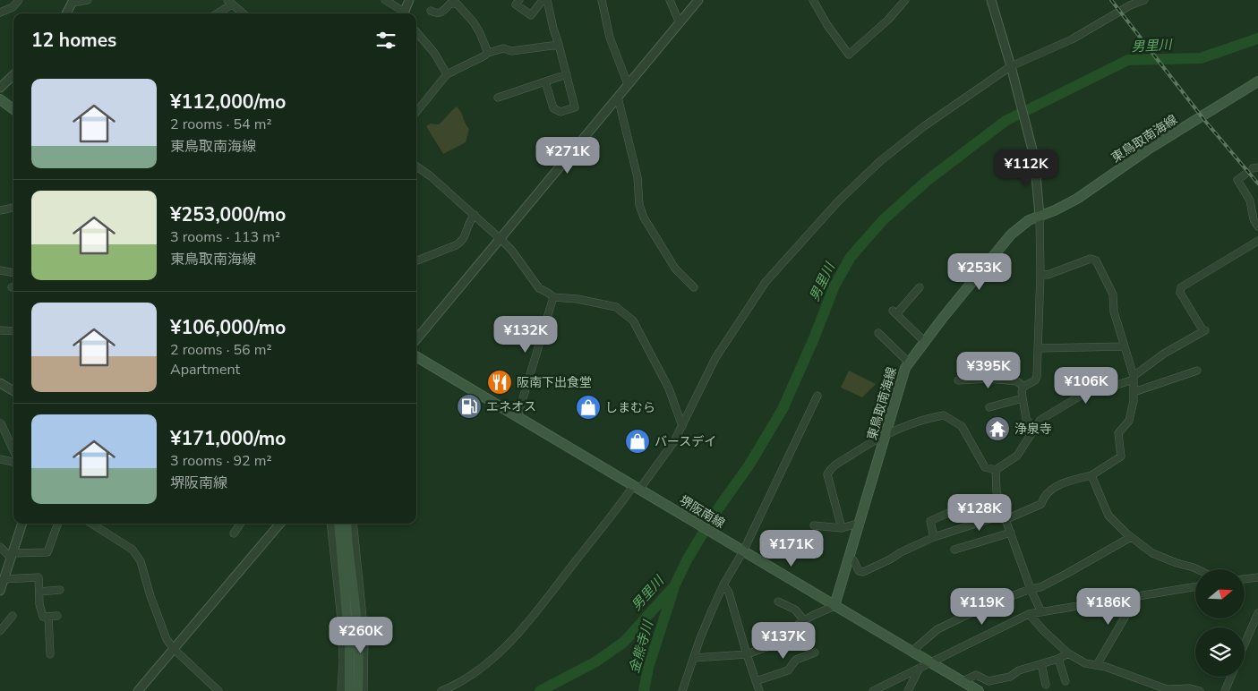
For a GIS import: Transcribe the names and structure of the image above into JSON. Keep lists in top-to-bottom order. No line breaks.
{"streets":{"main road":["東鳥取南海線","堺阪南線"]},"crossings":[["東鳥取南海線","堺阪南線"]],"water":["男里川","金熊寺川"],"places":{"restaurant":["阪南下出食堂"],"fuel station":["エネオス"],"shop":["しまむら","バースデイ"],"temple":["浄泉寺"]},"north":"right","page":{"heading":"12 homes","list":[{"name":"¥112,000/mo","note":"2 rooms · 54 m² · 東鳥取南海線"},{"name":"¥253,000/mo","note":"3 rooms · 113 m² · 東鳥取南海線"},{"name":"¥106,000/mo","note":"2 rooms · 56 m² · Apartment"},{"name":"¥171,000/mo","note":"3 rooms · 92 m² · 堺阪南線"}],"price":["¥271K","¥112K","¥253K","¥132K","¥395K","¥106K","¥128K","¥171K","¥119K","¥186K","¥260K","¥137K"]}}
